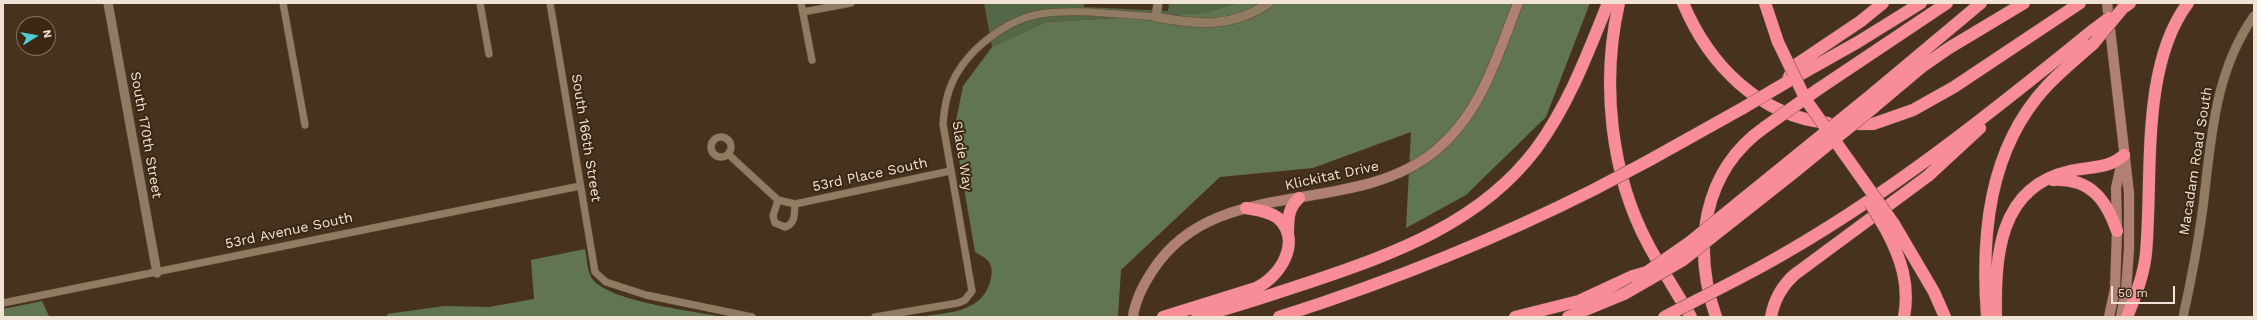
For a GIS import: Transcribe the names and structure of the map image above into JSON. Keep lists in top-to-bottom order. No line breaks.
{"streets":{"main road":["Klickitat Drive"],"street":["South 170th Street","South 166th Street","Slade Way","Macadam Road South","53rd Place South","53rd Avenue South"]},"crossings":[["South 170th Street","53rd Avenue South"],["South 166th Street","53rd Avenue South"],["Slade Way","53rd Place South"]],"scale_bar":"50 m","north":"right"}
